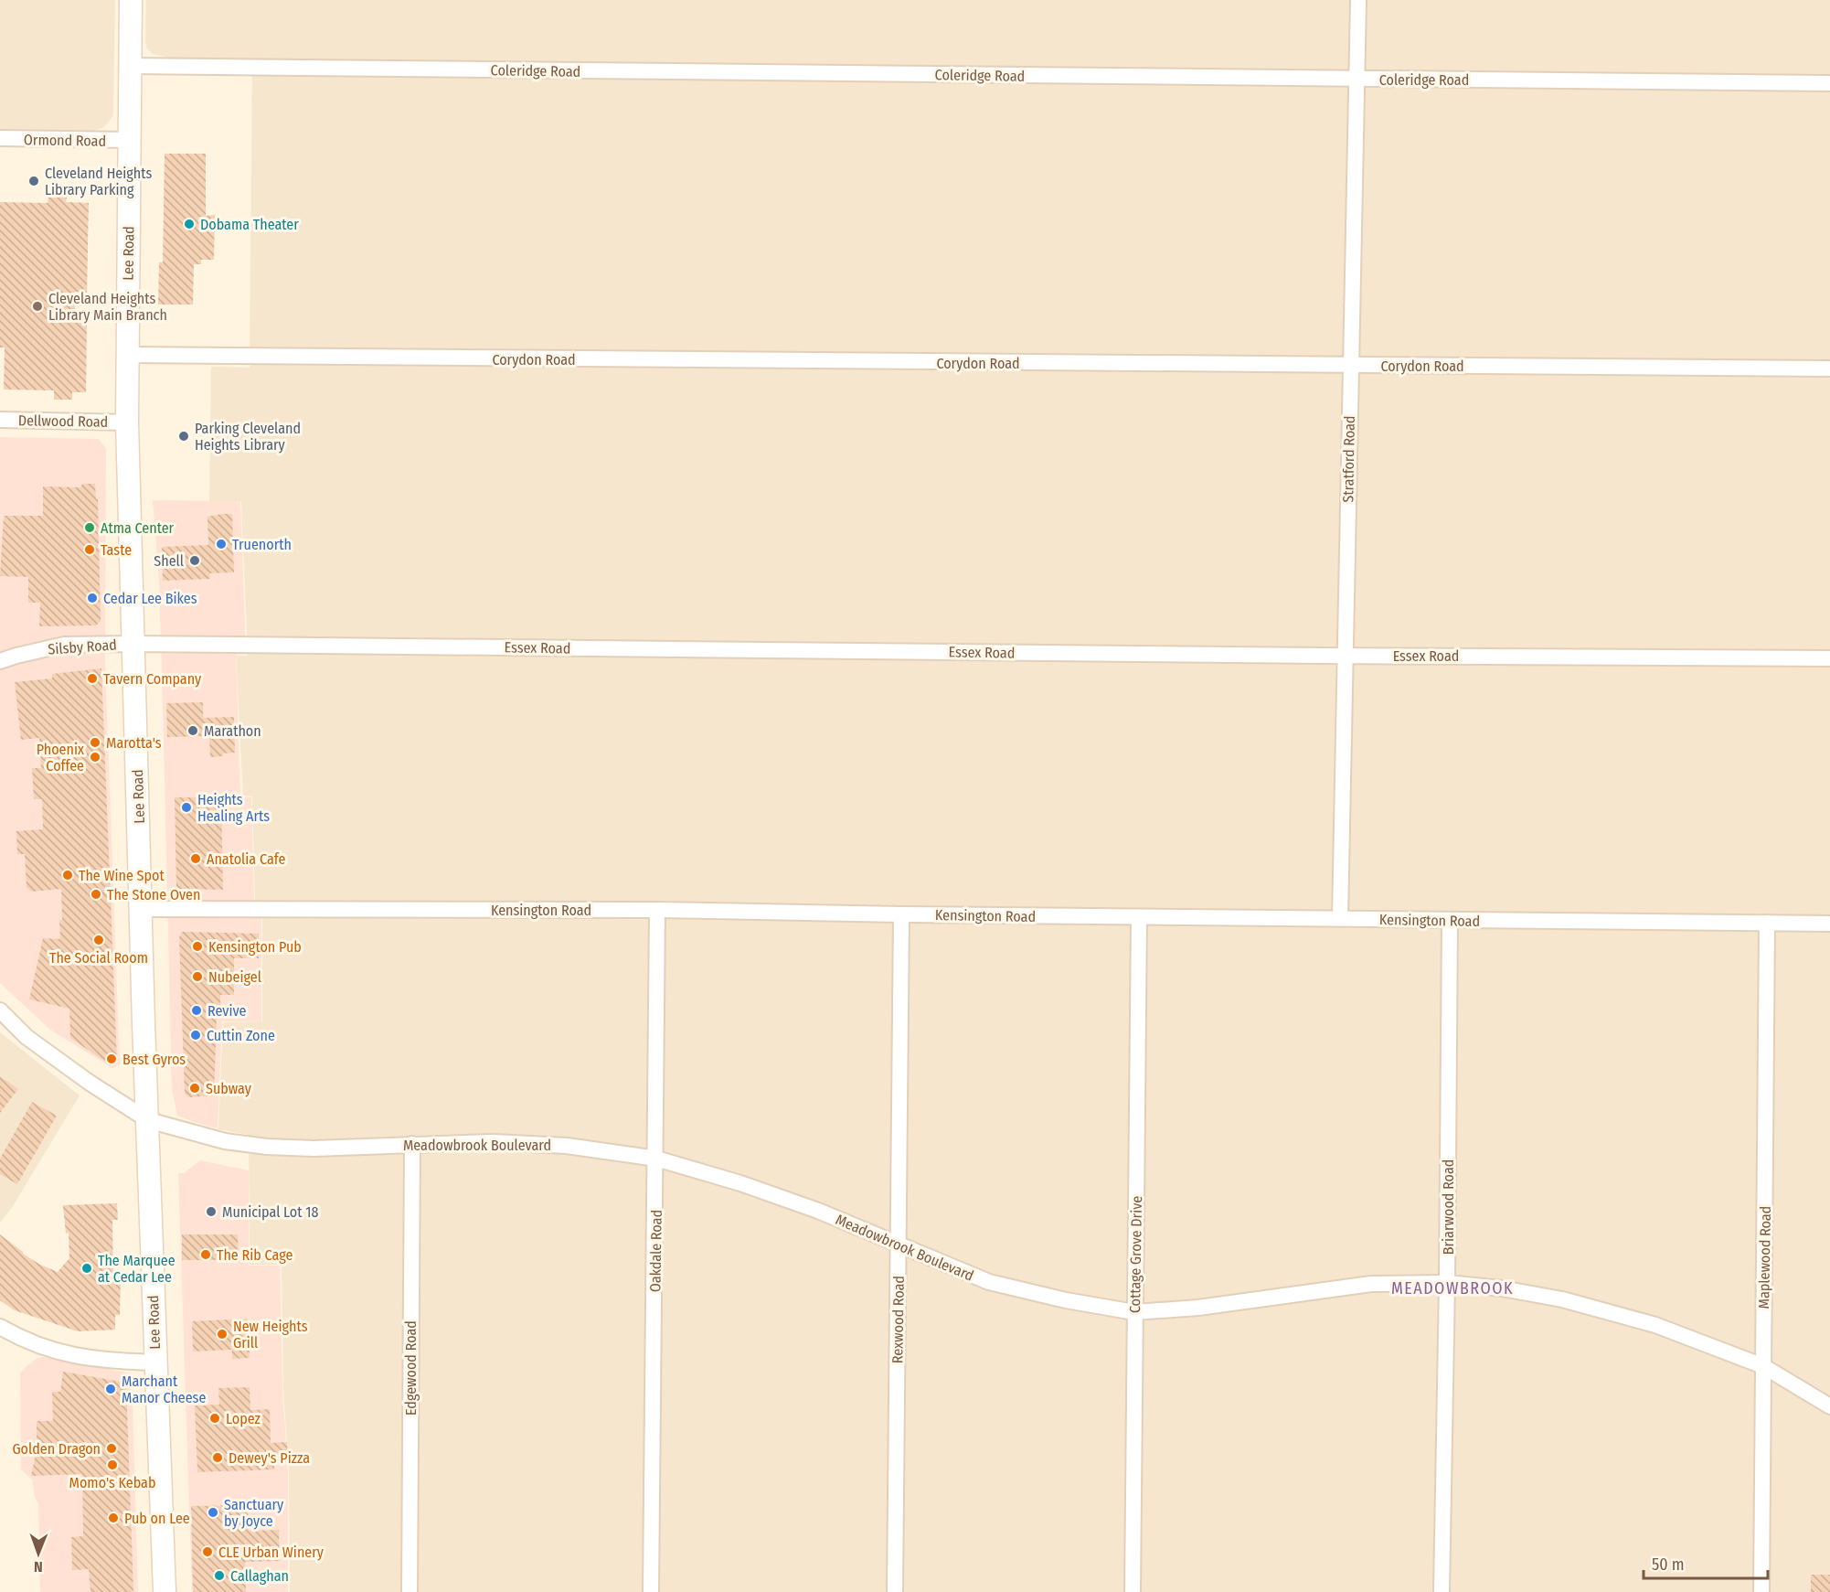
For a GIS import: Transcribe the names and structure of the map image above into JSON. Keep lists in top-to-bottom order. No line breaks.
{"streets":{"main road":["Lee Road"],"street":["Coleridge Road","Ormond Road","Corydon Road","Dellwood Road","Stratford Road","Silsby Road","Essex Road","Kensington Road","Meadowbrook Boulevard","Briarwood Road","Oakdale Road","Cottage Grove Drive","Maplewood Road","Rexwood Road","Edgewood Road"]},"crossings":[["Coleridge Road","Lee Road"],["Coleridge Road","Stratford Road"],["Ormond Road","Lee Road"],["Lee Road","Corydon Road"],["Lee Road","Dellwood Road"],["Lee Road","Silsby Road"],["Lee Road","Essex Road"],["Lee Road","Kensington Road"],["Lee Road","Meadowbrook Boulevard"],["Corydon Road","Stratford Road"],["Stratford Road","Essex Road"],["Stratford Road","Kensington Road"],["Silsby Road","Essex Road"],["Kensington Road","Briarwood Road"],["Kensington Road","Oakdale Road"],["Kensington Road","Cottage Grove Drive"],["Kensington Road","Maplewood Road"],["Kensington Road","Rexwood Road"],["Meadowbrook Boulevard","Briarwood Road"],["Meadowbrook Boulevard","Oakdale Road"],["Meadowbrook Boulevard","Cottage Grove Drive"],["Meadowbrook Boulevard","Maplewood Road"],["Meadowbrook Boulevard","Rexwood Road"],["Meadowbrook Boulevard","Edgewood Road"]],"districts":["MEADOWBROOK"],"places":["Cleveland Heights Library Parking","Dobama Theater","Cleveland Heights Library Main Branch","Parking Cleveland Heights Library","Atma Center","Truenorth","Taste","Shell","Cedar Lee Bikes","Tavern Company","Marathon","Marotta's","Phoenix Coffee","Heights Healing Arts","Anatolia Cafe","The Wine Spot","The Stone Oven","The Social Room","Kensington Pub","Nubeigel","Revive","Cuttin Zone","Best Gyros","Subway","Municipal Lot 18","The Rib Cage","The Marquee at Cedar Lee","New Heights Grill","Marchant Manor Cheese","Lopez","Golden Dragon","Dewey's Pizza","Momo's Kebab","Sanctuary by Joyce","Pub on Lee","CLE Urban Winery","Callaghan"],"scale_bar":"50 m","north":"bottom"}
